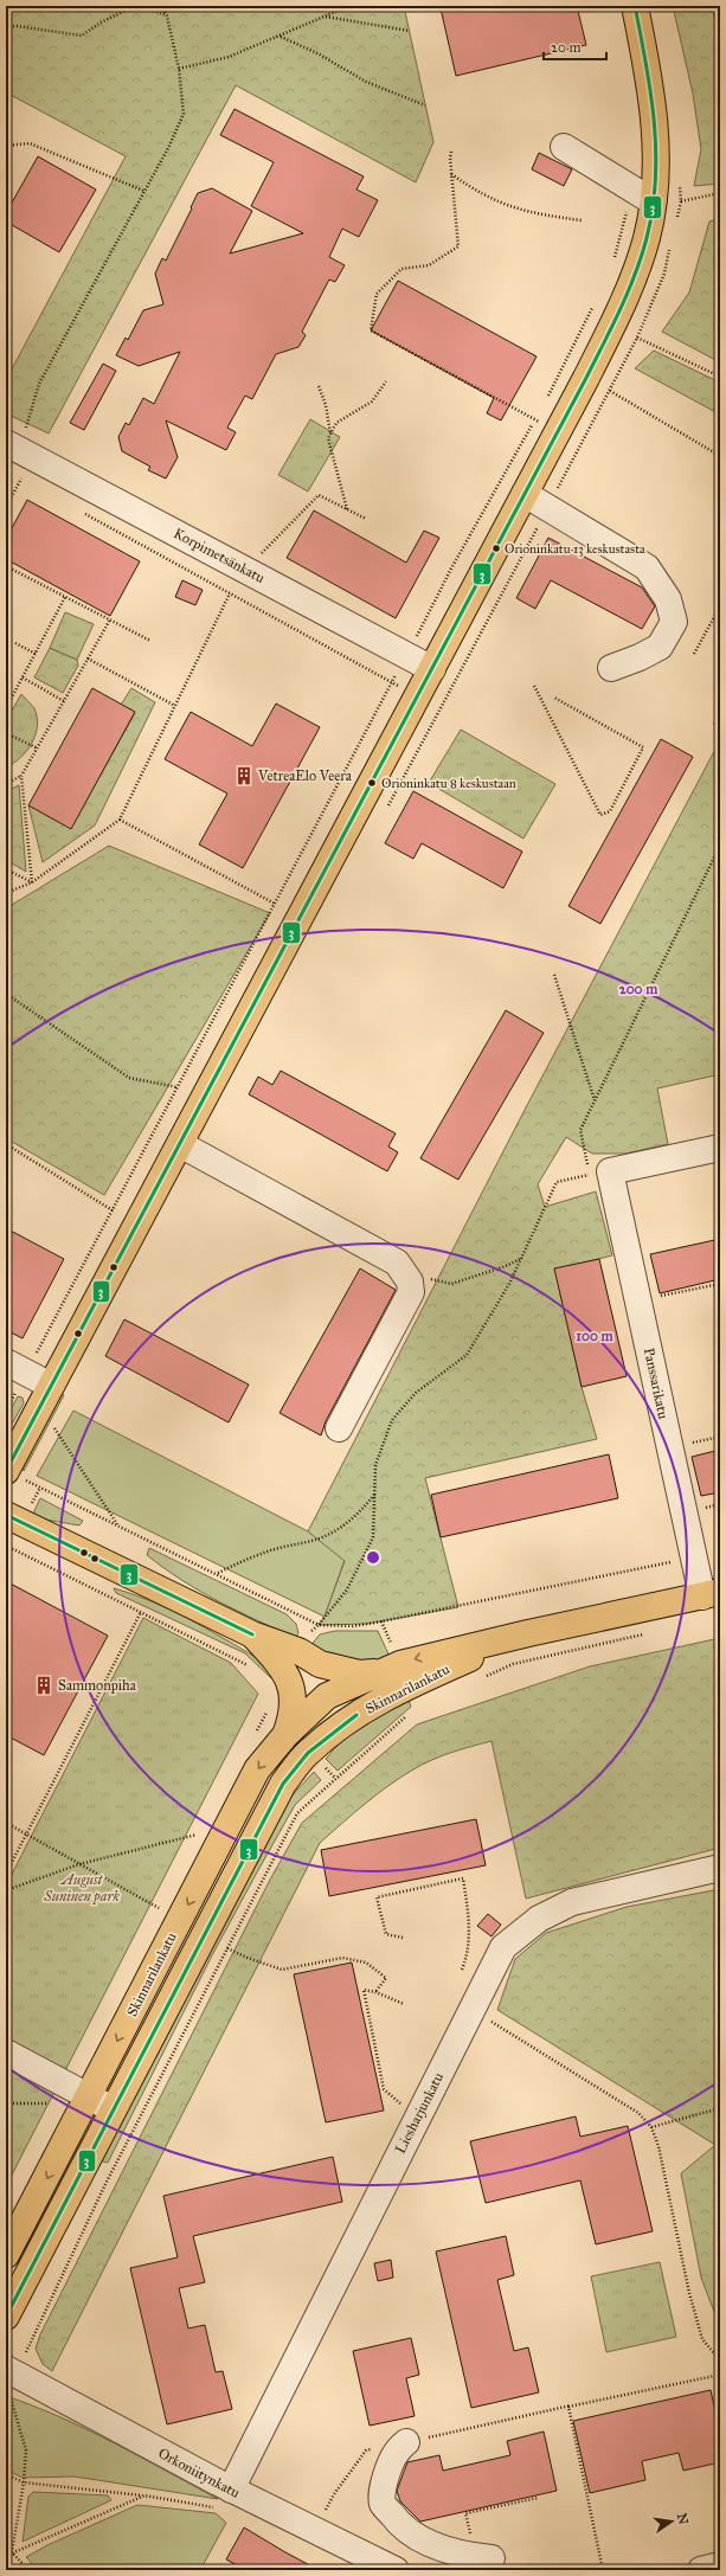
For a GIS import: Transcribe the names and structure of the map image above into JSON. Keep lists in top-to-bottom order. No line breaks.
{"streets":{"main road":["Skinnarilankatu"],"street":["Korpimetsänkatu","Panssarikatu","Liesharjunkatu","Orkoniitynkatu"]},"crossings":[["Panssarikatu","Skinnarilankatu"],["Liesharjunkatu","Orkoniitynkatu"]],"parks":["August Suninen park"],"places":{"other":["Orioninkatu 13 keskustasta","Orioninkatu 8 keskustaan"],"building":["VetreaElo Veera","Sammonpiha"]},"lines":["transit line 3"],"scale_bar":"20 m","north":"right","rings":["200 m","100 m"]}
